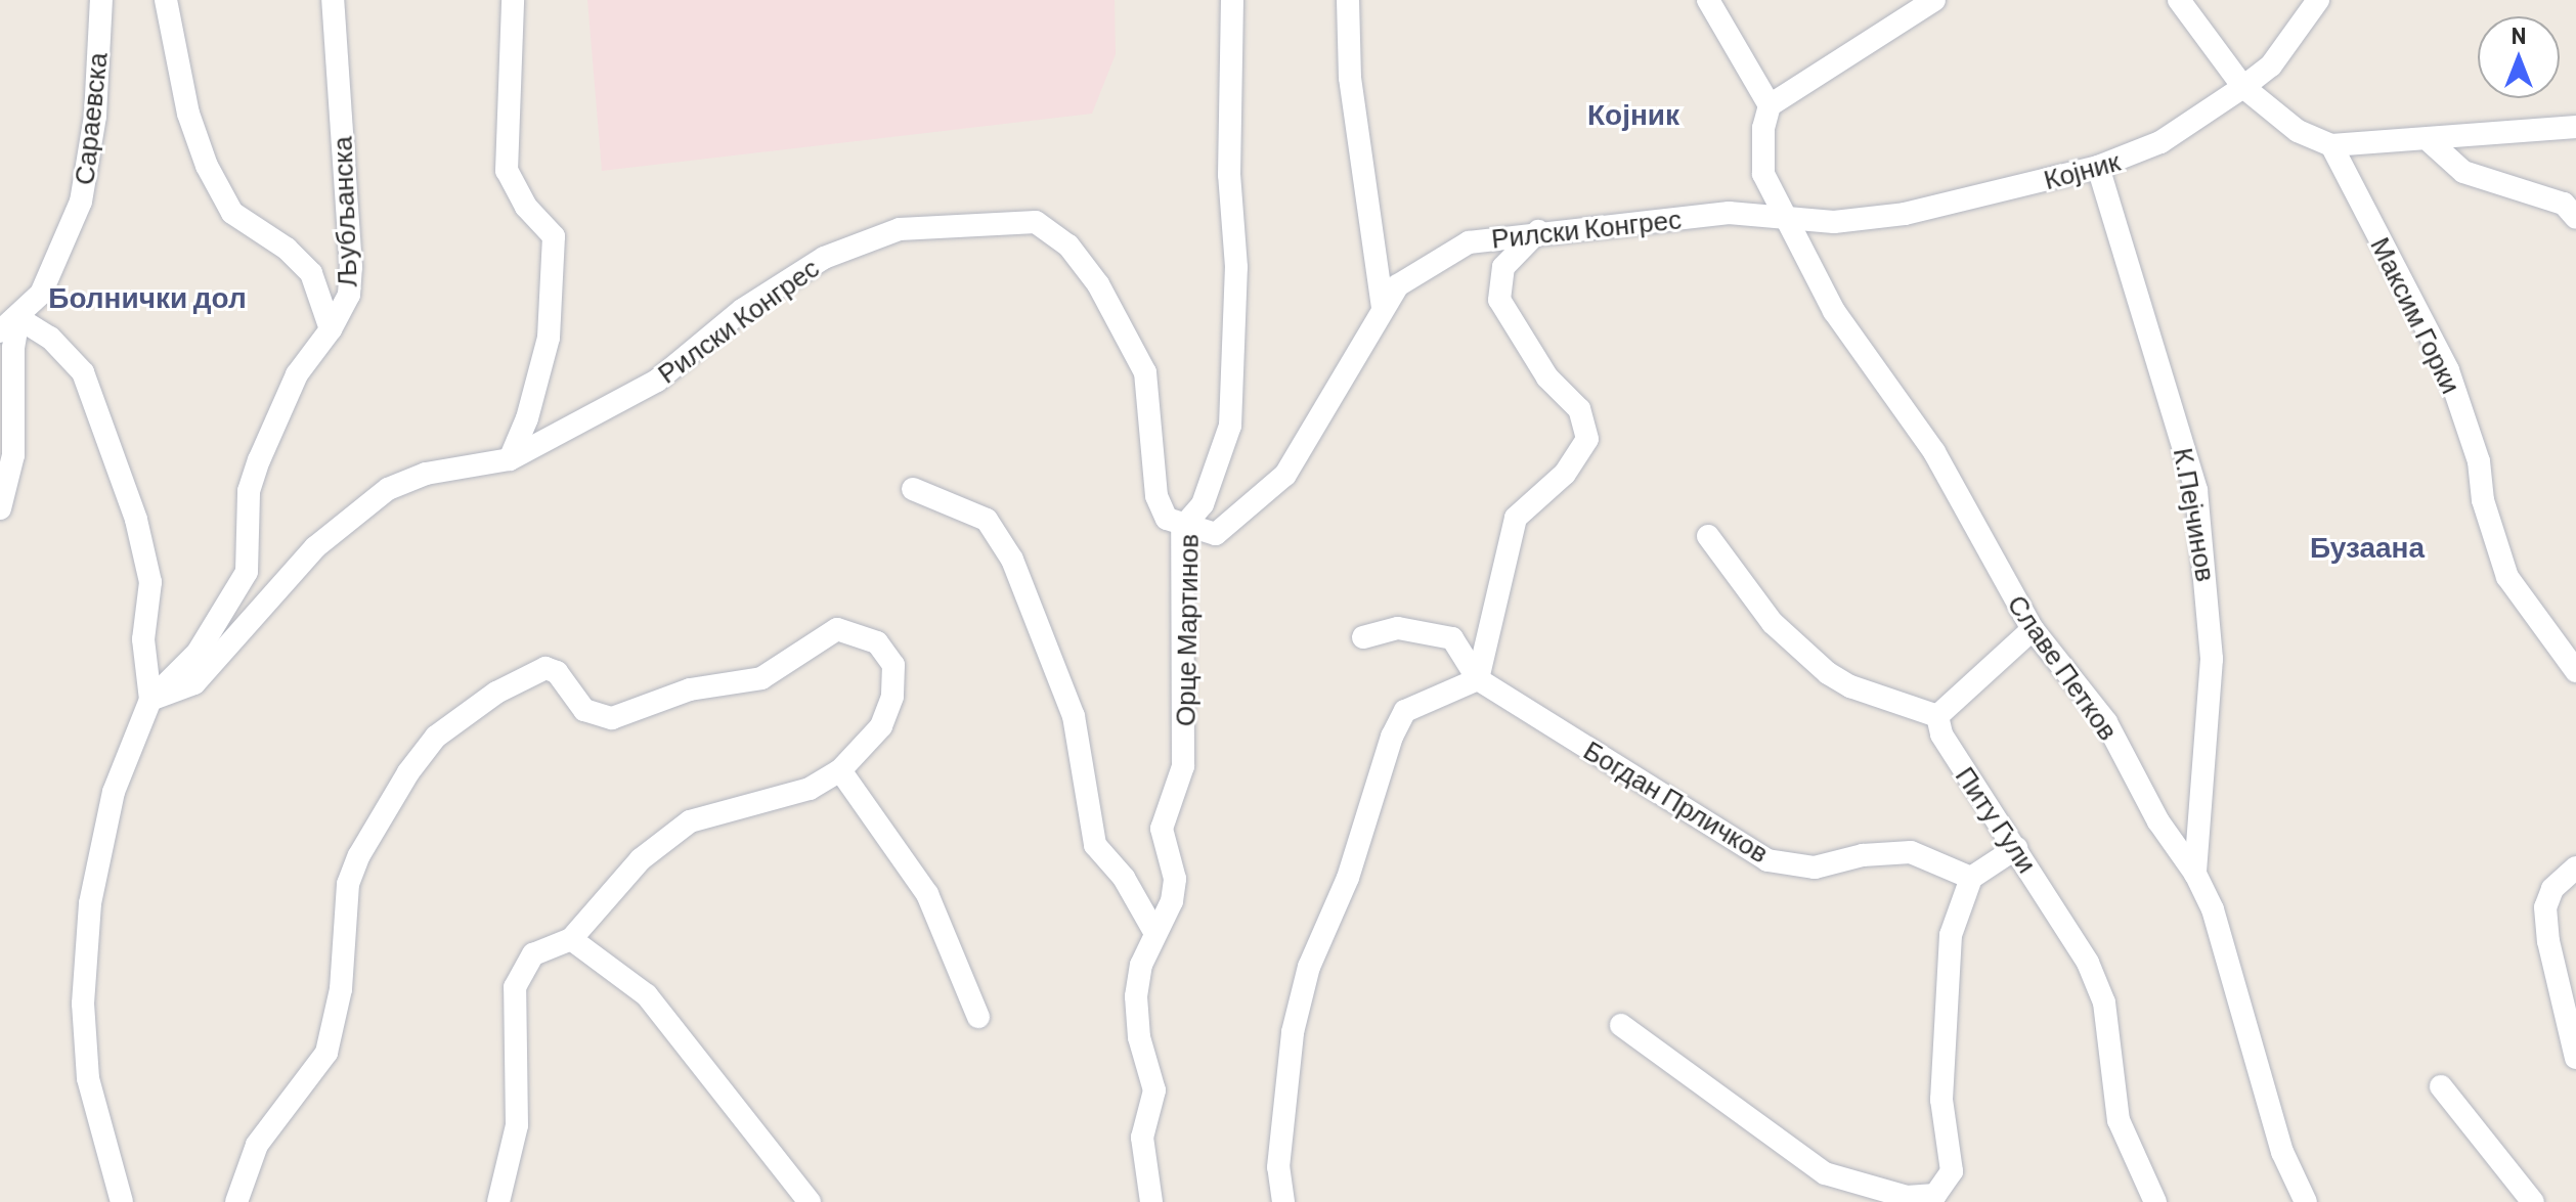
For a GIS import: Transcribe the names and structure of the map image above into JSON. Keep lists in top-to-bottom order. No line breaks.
{"streets":{"street":["Сараевска","Којник","Љубљанска","Рилски Конгрес","Максим Горки","К.Пејчинов","Орце Мартинов","Славе Петков","Богдан Прличков","Питу Гули"]},"crossings":[["Којник","Рилски Конгрес"],["Којник","К.Пејчинов"],["Којник","Славе Петков"],["Рилски Конгрес","Орце Мартинов"],["Рилски Конгрес","Славе Петков"],["К.Пејчинов","Славе Петков"]],"districts":["Којник","Болнички дол","Бузаана"],"north":"top"}
